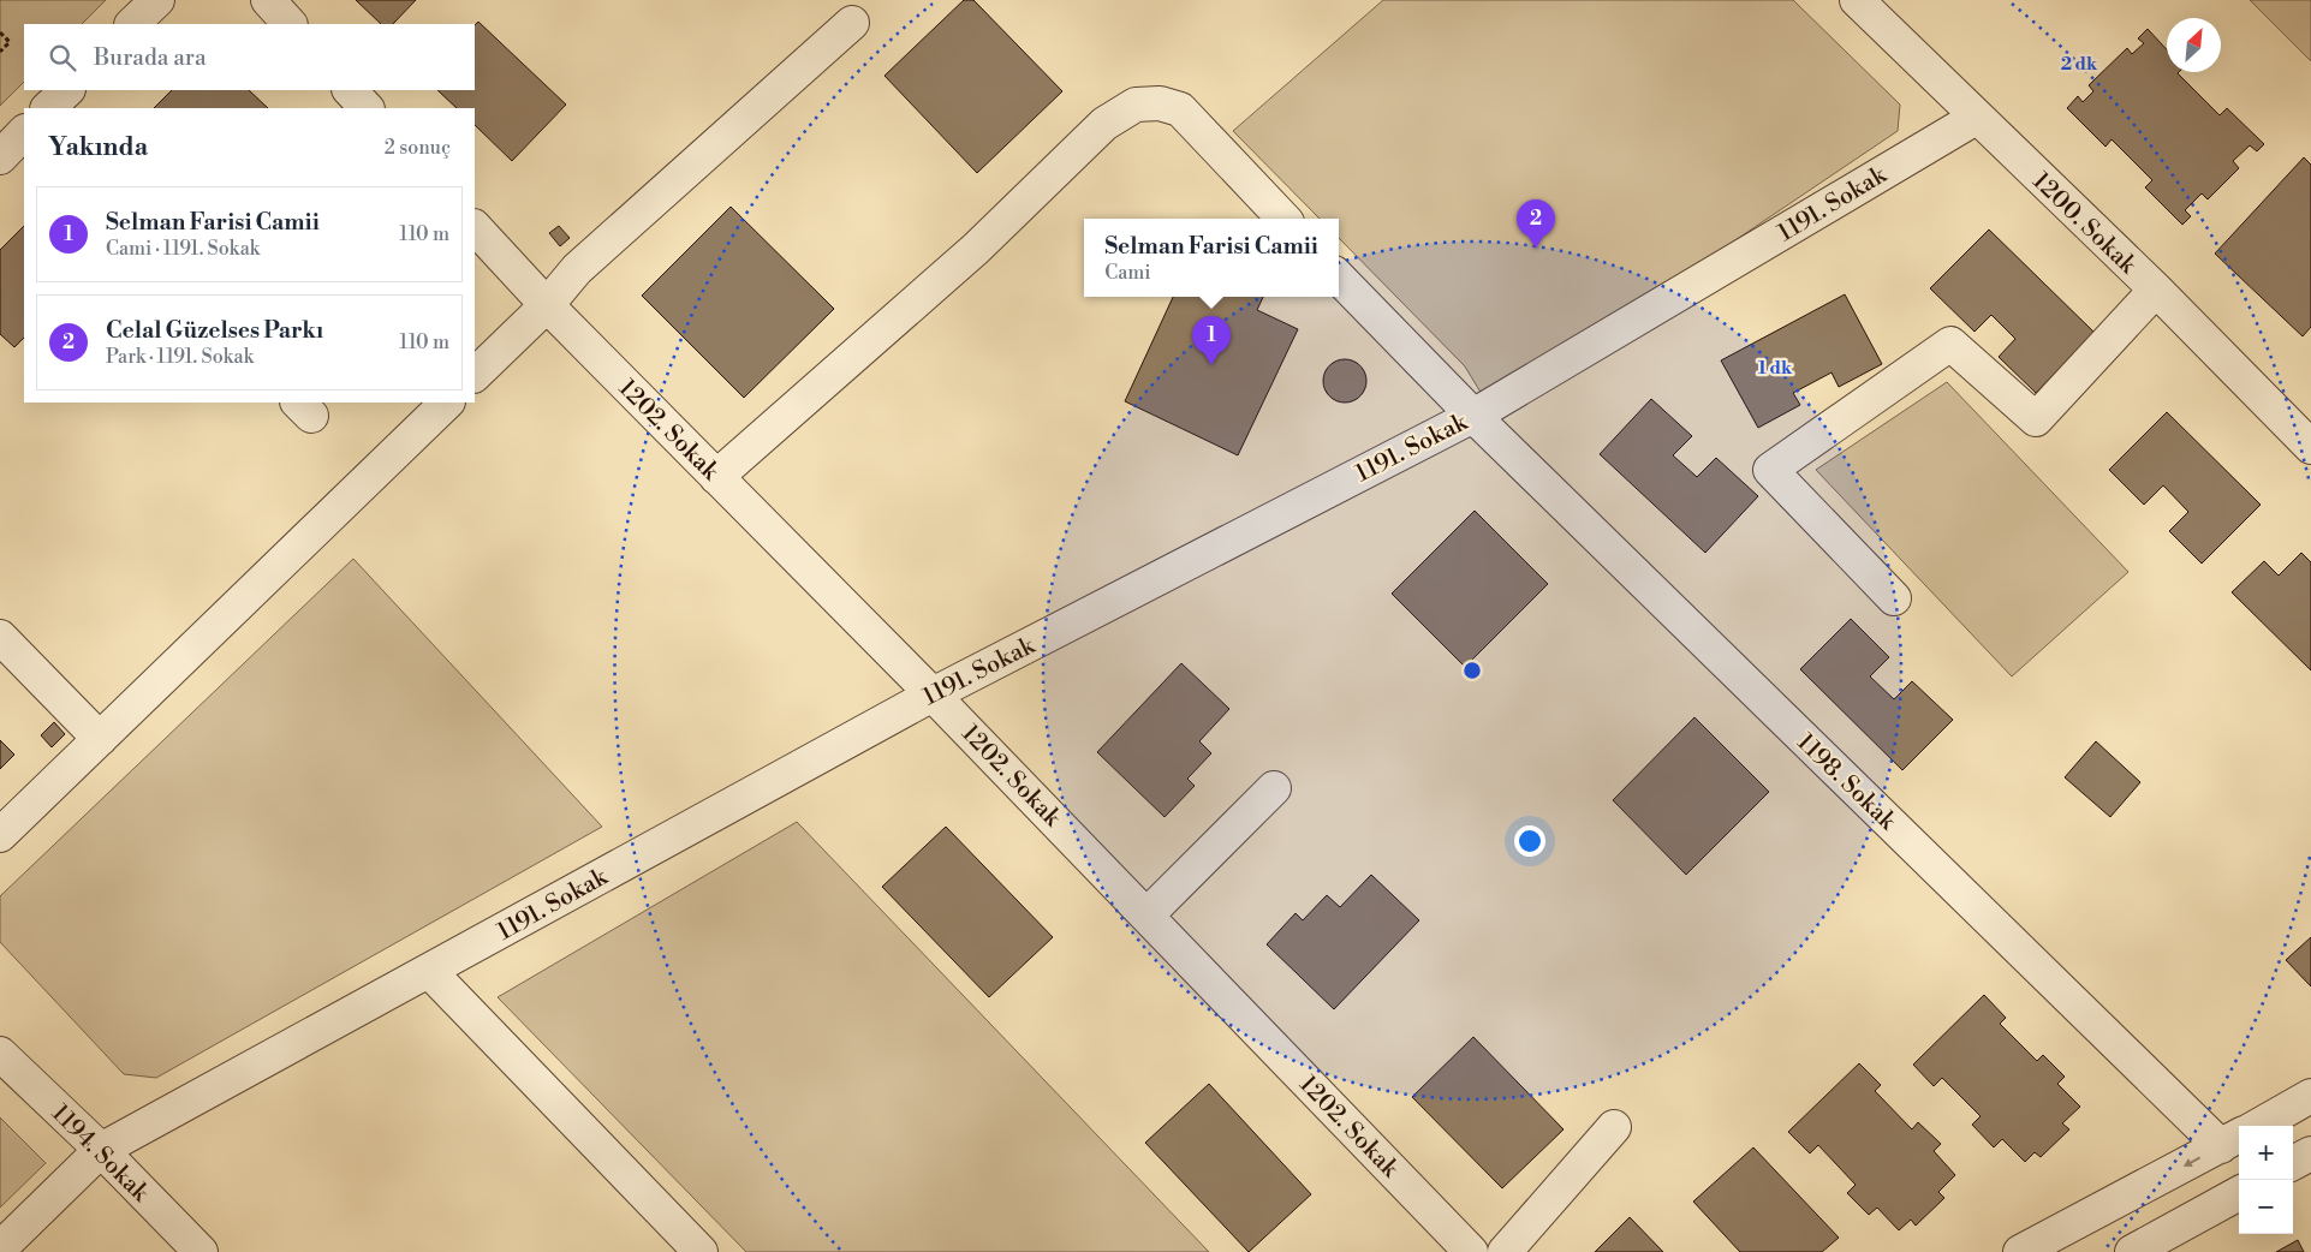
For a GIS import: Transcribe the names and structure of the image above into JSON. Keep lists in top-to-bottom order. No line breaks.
{"streets":{"street":["1191. Sokak","1200. Sokak","1202. Sokak","1198. Sokak","1194. Sokak"]},"crossings":[["1191. Sokak","1200. Sokak"],["1191. Sokak","1202. Sokak"],["1191. Sokak","1198. Sokak"],["1191. Sokak","1194. Sokak"]],"north":"top right","page":{"search":"Burada ara","heading":["Yakında","2 sonuç"],"list":[{"mark":"1","name":"Selman Farisi Camii","note":"Cami · 1191. Sokak","value":"110 m"},{"mark":"2","name":"Celal Güzelses Parkı","note":"Park · 1191. Sokak","value":"110 m"}],"pins":["2","1"],"popup":["Selman Farisi Camii","Cami"],"map_buttons":["+","−"]},"rings":["2 dk","1 dk"]}
